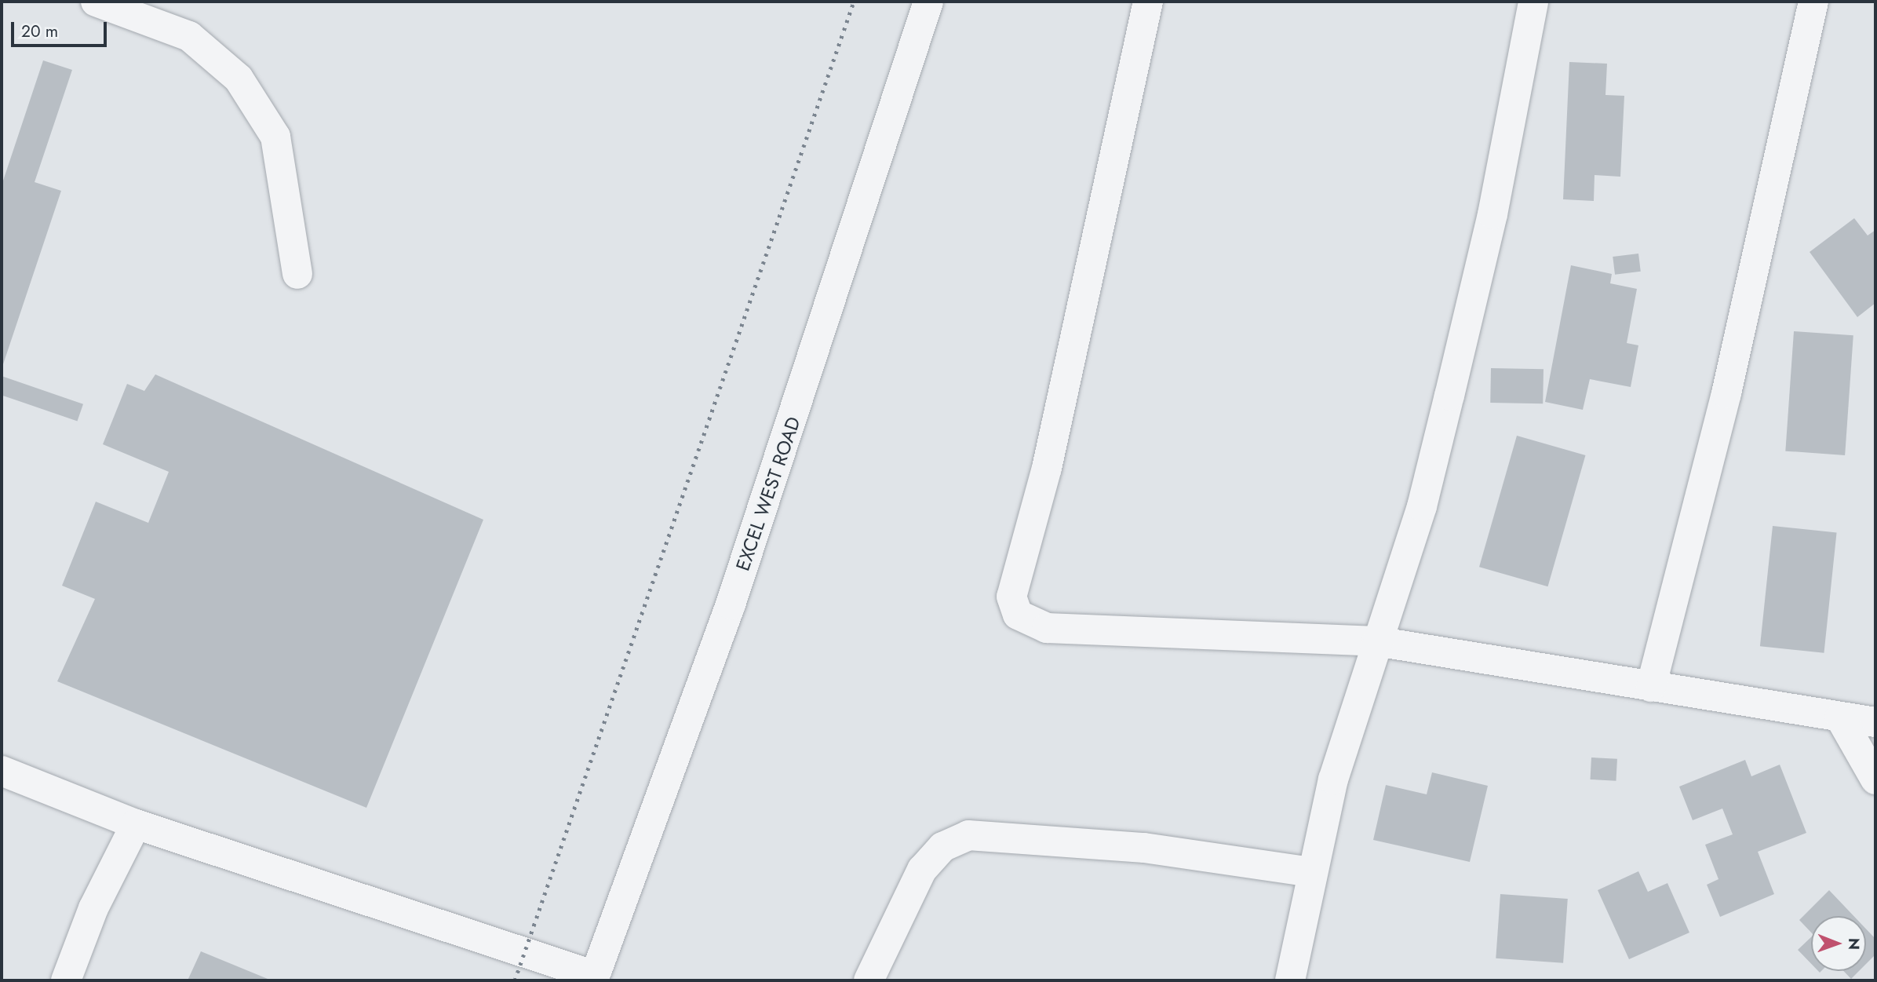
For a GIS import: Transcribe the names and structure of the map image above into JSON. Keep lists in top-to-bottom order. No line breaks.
{"streets":{"street":["EXCEL WEST ROAD"]},"scale_bar":"20 m","north":"right"}
